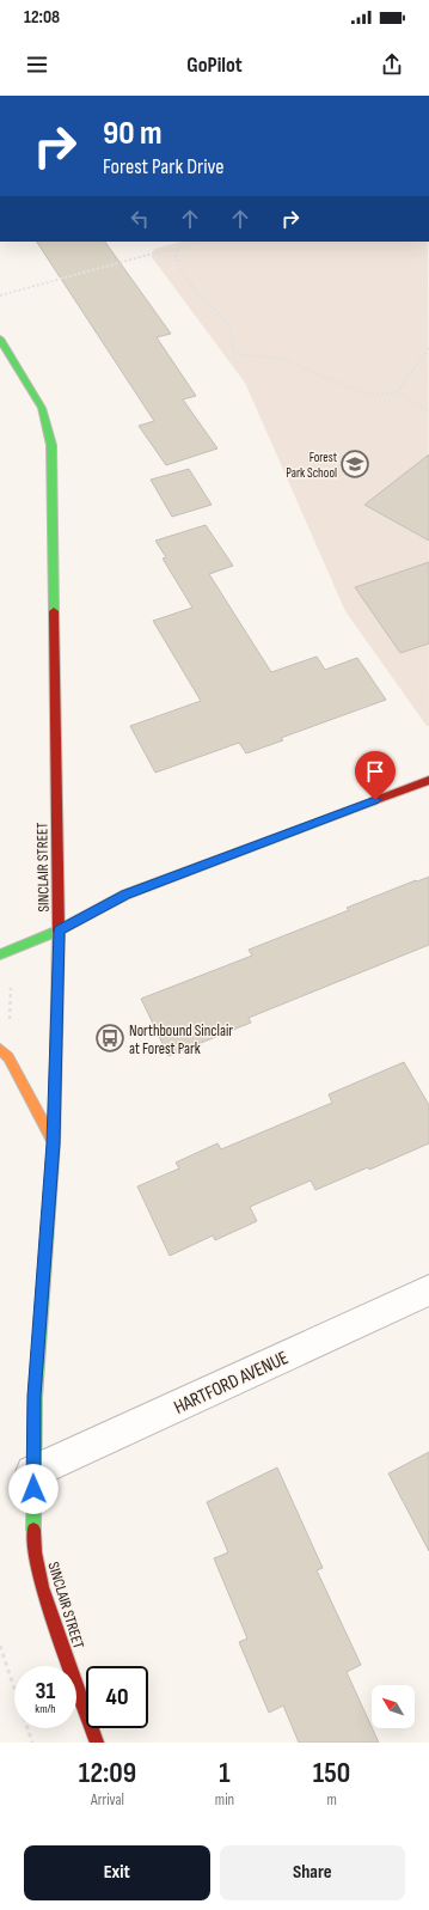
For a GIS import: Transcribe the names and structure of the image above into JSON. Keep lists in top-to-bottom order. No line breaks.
{"streets":{"street":["SINCLAIR STREET","HARTFORD AVENUE"]},"crossings":[["SINCLAIR STREET","HARTFORD AVENUE"]],"places":{"school or university":["Forest Park School"],"bus stop":["Northbound Sinclair at Forest Park"]},"north":"top left","page":{"status":"12:08","header":"GoPilot","turn":["90 m","Forest Park Drive"],"speed":"31 km/h","limit":"40","eta":["12:09","Arrival","1","min","150","m"],"buttons":["Exit","Share"]}}
